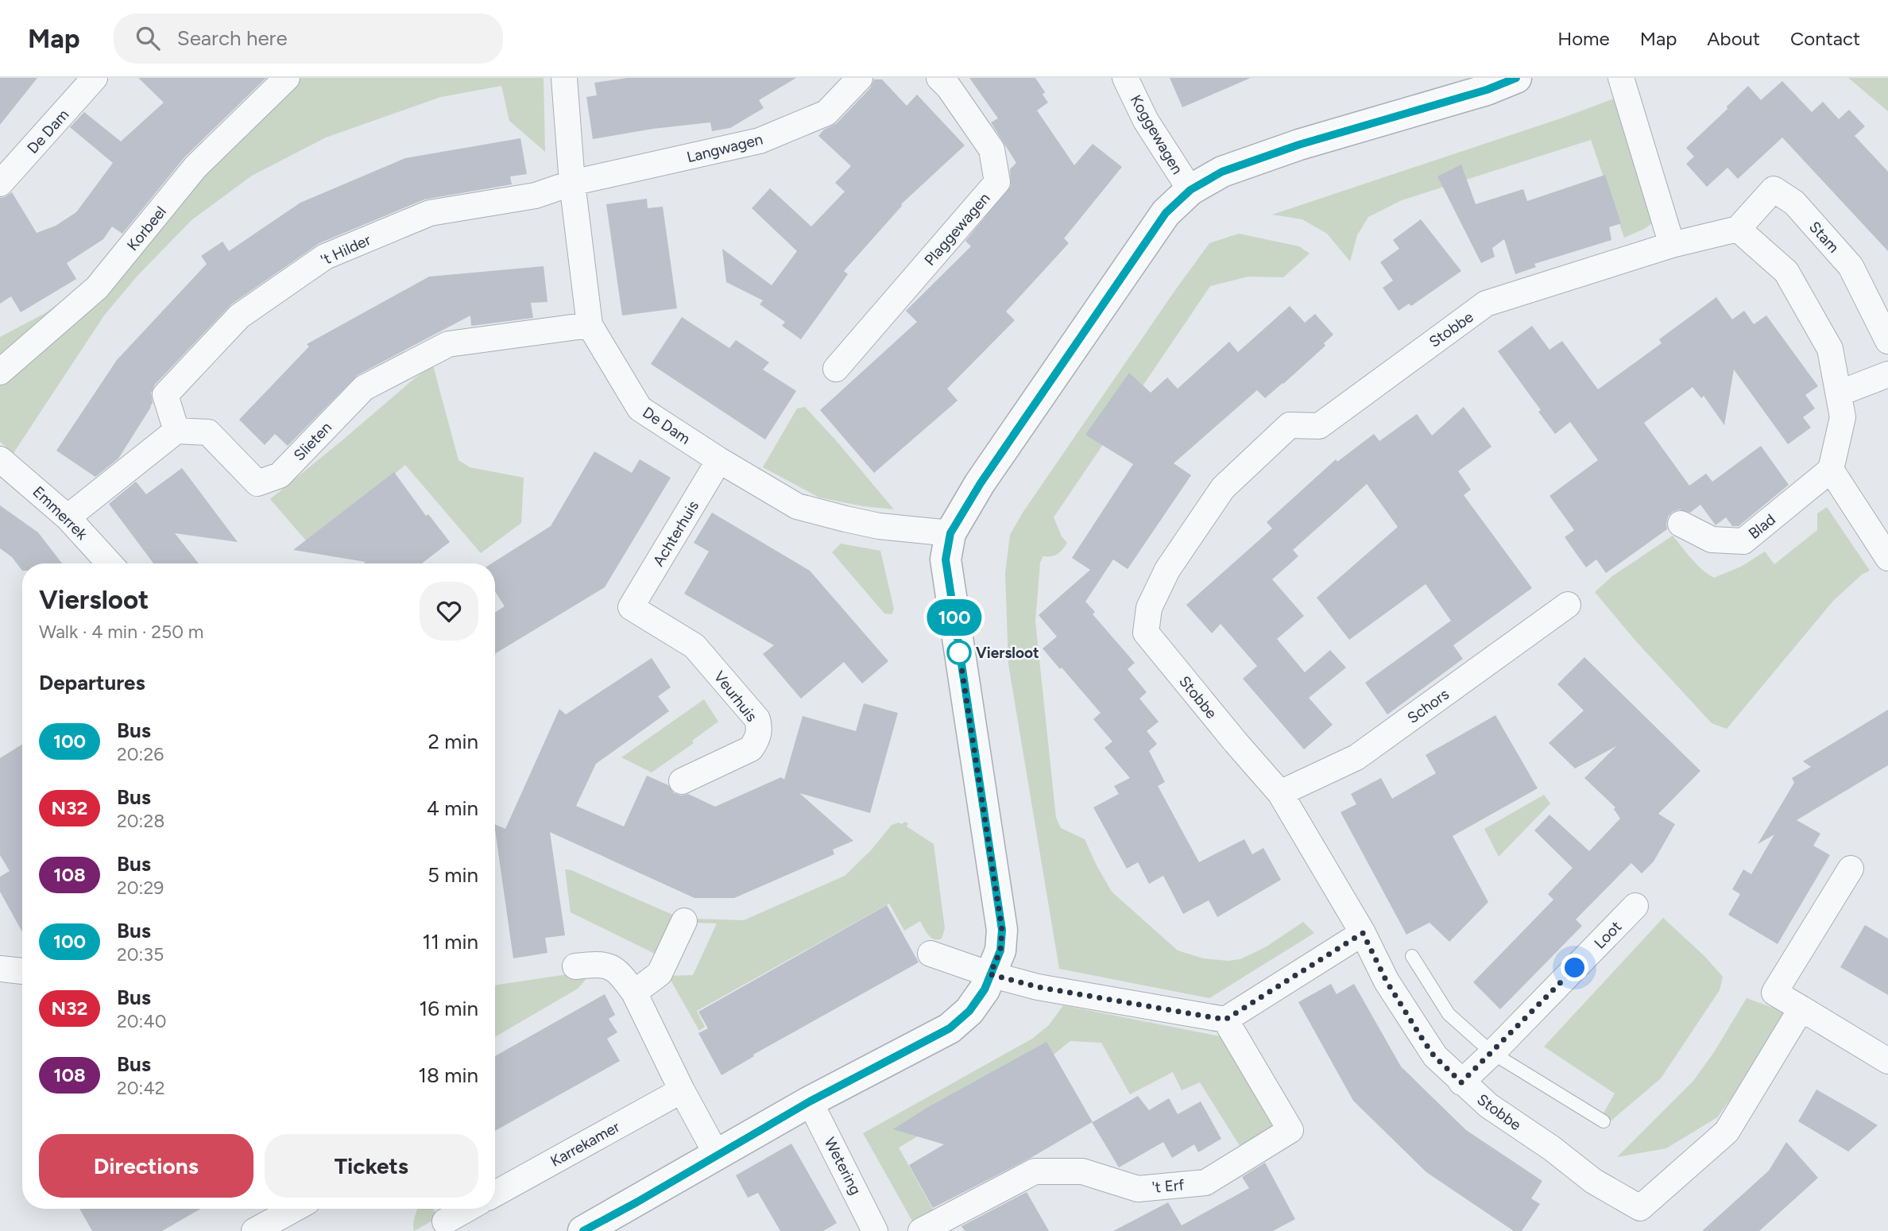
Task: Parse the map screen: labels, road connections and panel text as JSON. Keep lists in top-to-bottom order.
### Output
{
  "streets": {
    "street": [
      "De Dam",
      "Koggewagen",
      "Langwagen",
      "Korbeel",
      "Plaggewagen",
      "Stam",
      "'t Hilder",
      "Stobbe",
      "Slieten",
      "Emmerrek",
      "Blad",
      "Achterhuis",
      "Veurhuis",
      "Schors",
      "Loot",
      "Karrekamer",
      "Wetering",
      "'t Erf"
    ]
  },
  "crossings": [
    ["De Dam", "Langwagen"],
    ["De Dam", "'t Hilder"],
    ["De Dam", "Slieten"],
    ["De Dam", "Achterhuis"],
    ["Langwagen", "'t Hilder"],
    ["'t Hilder", "Slieten"],
    ["Stobbe", "Schors"],
    ["Stobbe", "Loot"],
    ["Achterhuis", "Veurhuis"]
  ],
  "places": ["Viersloot"],
  "lines": ["bus line 100"],
  "page": {
    "header": "Map",
    "search": "Search here",
    "nav": [
      "Home",
      "Map",
      "About",
      "Contact"
    ],
    "on_map": "100",
    "heading": [
      ["Viersloot", "Walk · 4 min · 250 m"],
      "Departures"
    ],
    "list": [
      {
        "mark": "100",
        "name": "Bus",
        "note": "20:26",
        "value": "2 min"
      },
      {
        "mark": "N32",
        "name": "Bus",
        "note": "20:28",
        "value": "4 min"
      },
      {
        "mark": "108",
        "name": "Bus",
        "note": "20:29",
        "value": "5 min"
      },
      {
        "mark": "100",
        "name": "Bus",
        "note": "20:35",
        "value": "11 min"
      },
      {
        "mark": "N32",
        "name": "Bus",
        "note": "20:40",
        "value": "16 min"
      },
      {
        "mark": "108",
        "name": "Bus",
        "note": "20:42",
        "value": "18 min"
      }
    ],
    "buttons": ["Directions", "Tickets"]
  }
}
